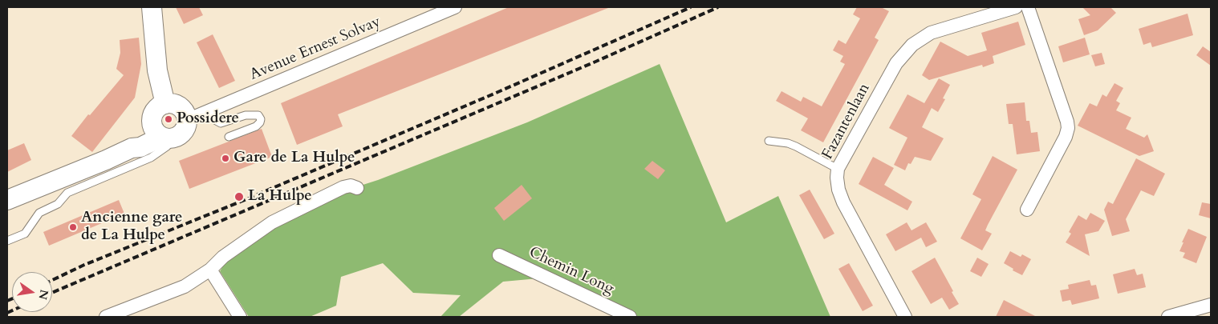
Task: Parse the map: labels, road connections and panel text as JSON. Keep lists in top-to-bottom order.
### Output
{
  "streets": {
    "street": ["Avenue Ernest Solvay", "Fazantenlaan", "Chemin Long"]
  },
  "places": [
    "Possidere",
    "Gare de La Hulpe",
    "La Hulpe",
    "Ancienne gare de La Hulpe"
  ],
  "north": "right"
}
